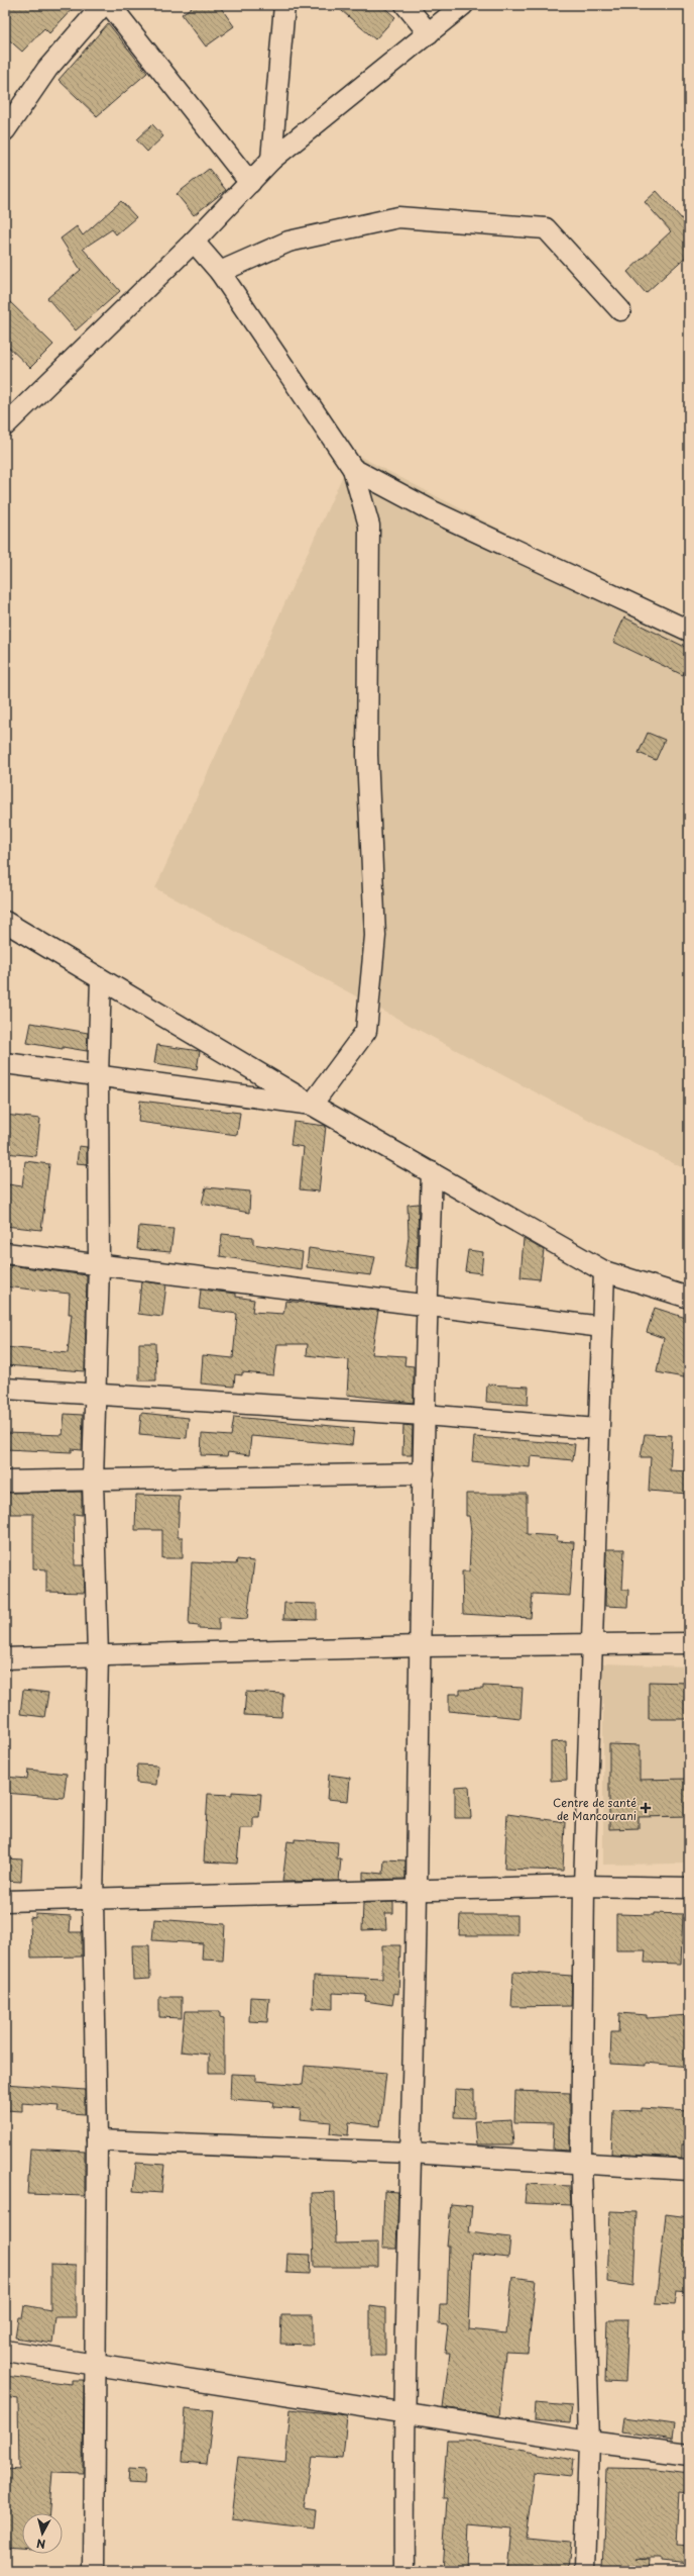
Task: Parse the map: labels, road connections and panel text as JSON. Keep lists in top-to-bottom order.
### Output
{
  "places": {
    "health": ["Centre de santé de Mancourani"]
  },
  "north": "bottom"
}
